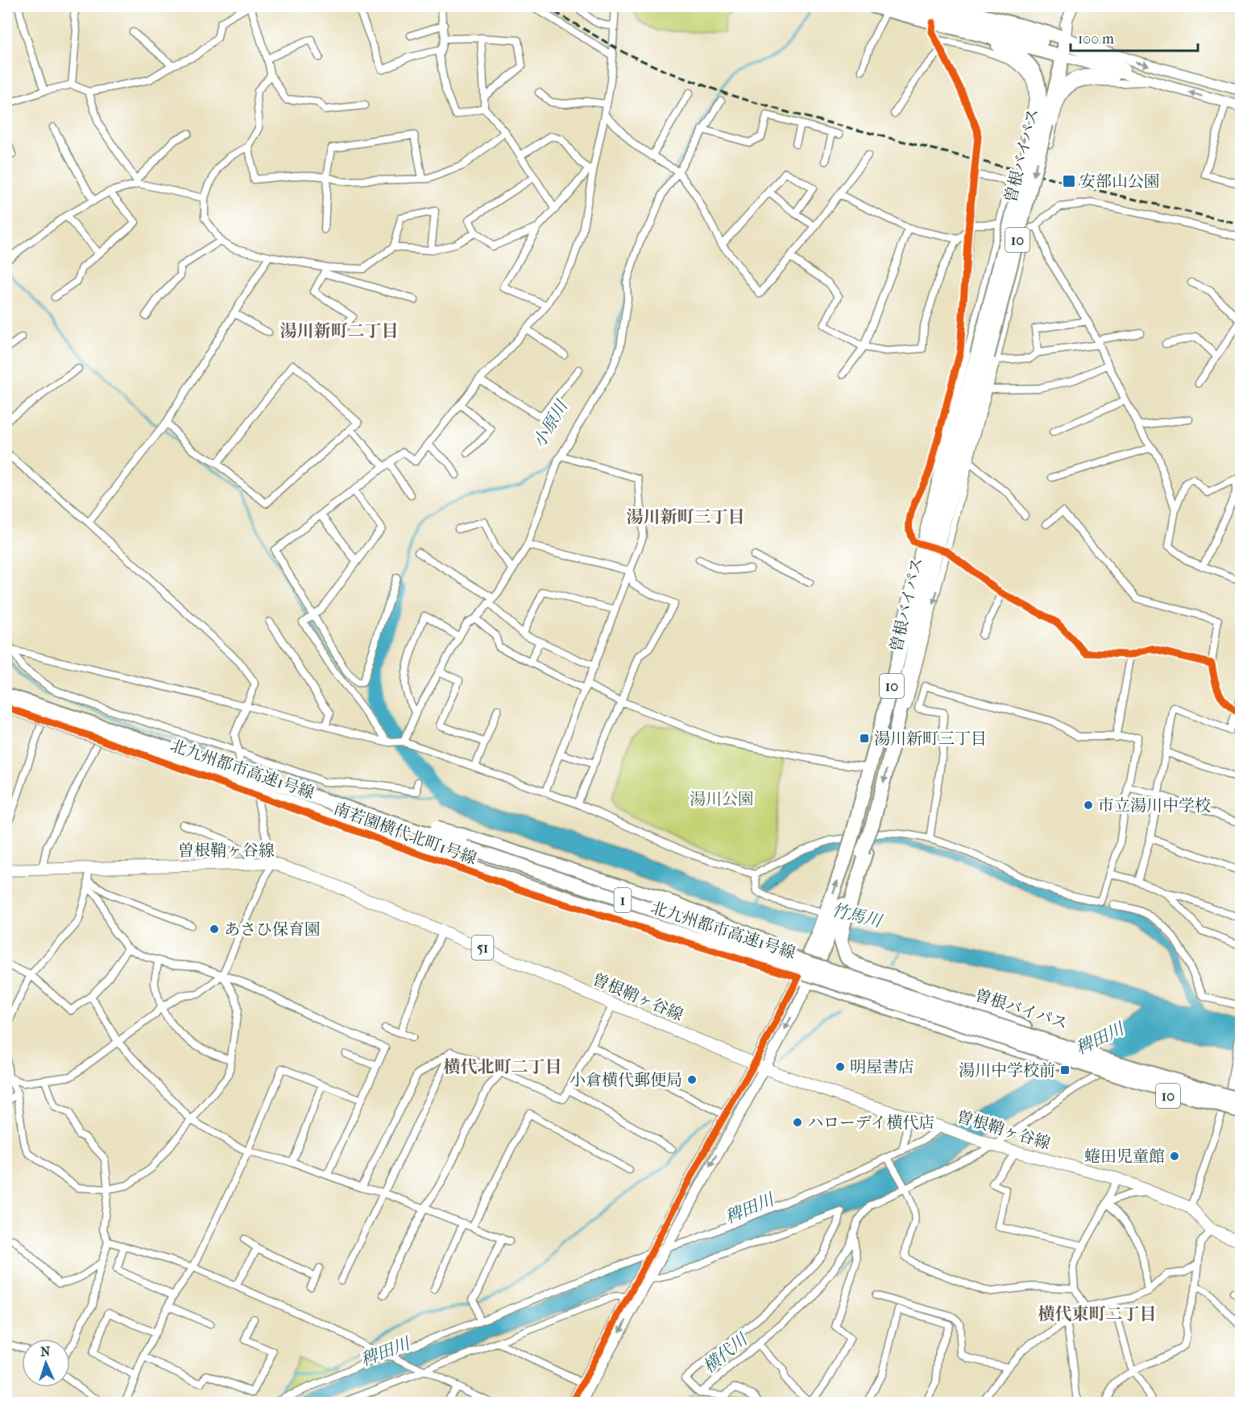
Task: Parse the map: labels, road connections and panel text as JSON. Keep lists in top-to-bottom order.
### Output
{
  "streets": {
    "highway": [
      "曽根バイパス",
      "10",
      "北九州都市高速1号線",
      "1"
    ],
    "main road": ["曽根鞘ヶ谷線", "51"],
    "street": ["南若園横代北町1号線"]
  },
  "crossings": [
    ["曽根バイパス", "北九州都市高速1号線"],
    ["曽根バイパス", "南若園横代北町1号線"],
    ["北九州都市高速1号線", "南若園横代北町1号線"]
  ],
  "districts": [
    "湯川新町二丁目",
    "湯川新町三丁目",
    "横代北町二丁目",
    "横代東町二丁目"
  ],
  "water": [
    "小原川",
    "竹馬川",
    "稗田川",
    "横代川"
  ],
  "parks": ["湯川公園"],
  "places": {
    "transit": ["安部山公園", "湯川新町三丁目", "湯川中学校前"],
    "other": [
      "市立湯川中学校",
      "あさひ保育園",
      "明屋書店",
      "小倉横代郵便局",
      "ハローデイ横代店",
      "蜷田児童館"
    ]
  },
  "scale_bar": "100 m",
  "north": "top"
}
